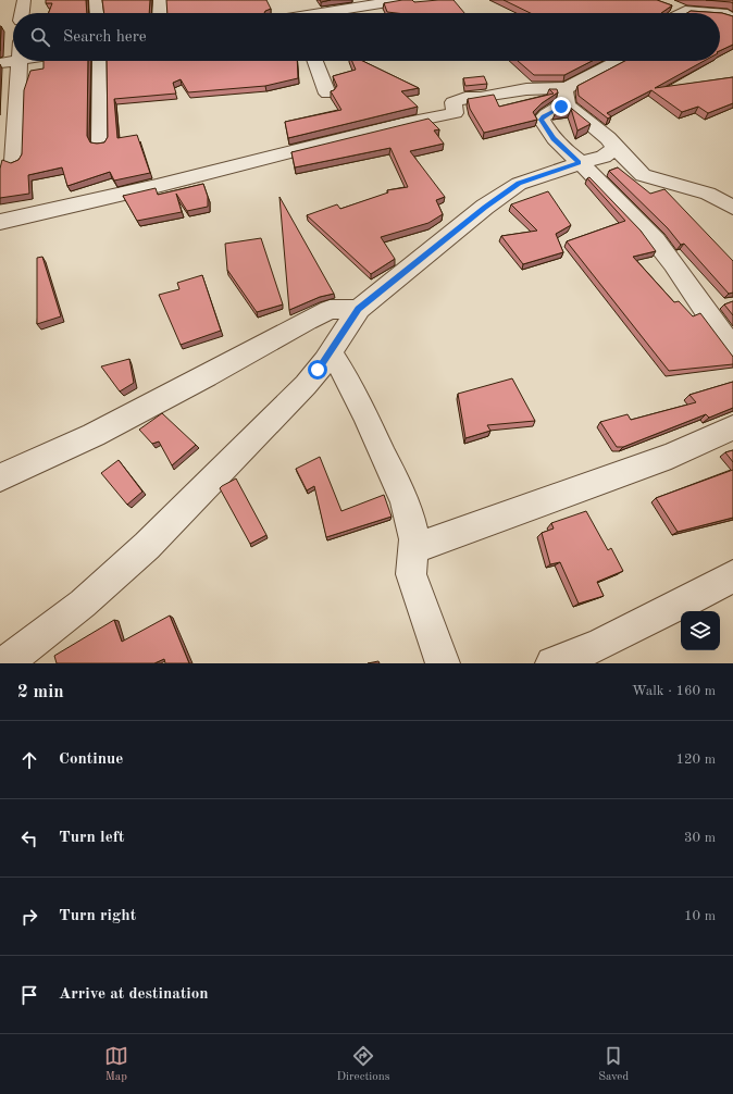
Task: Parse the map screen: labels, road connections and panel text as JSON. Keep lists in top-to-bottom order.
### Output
{
  "page": {
    "search": "Search here",
    "heading": ["2 min", "Walk · 160 m"],
    "list": [
      ["Continue", "120 m"],
      ["Turn left", "30 m"],
      ["Turn right", "10 m"],
      "Arrive at destination"
    ],
    "nav": ["Map", "Directions", "Saved"]
  }
}
